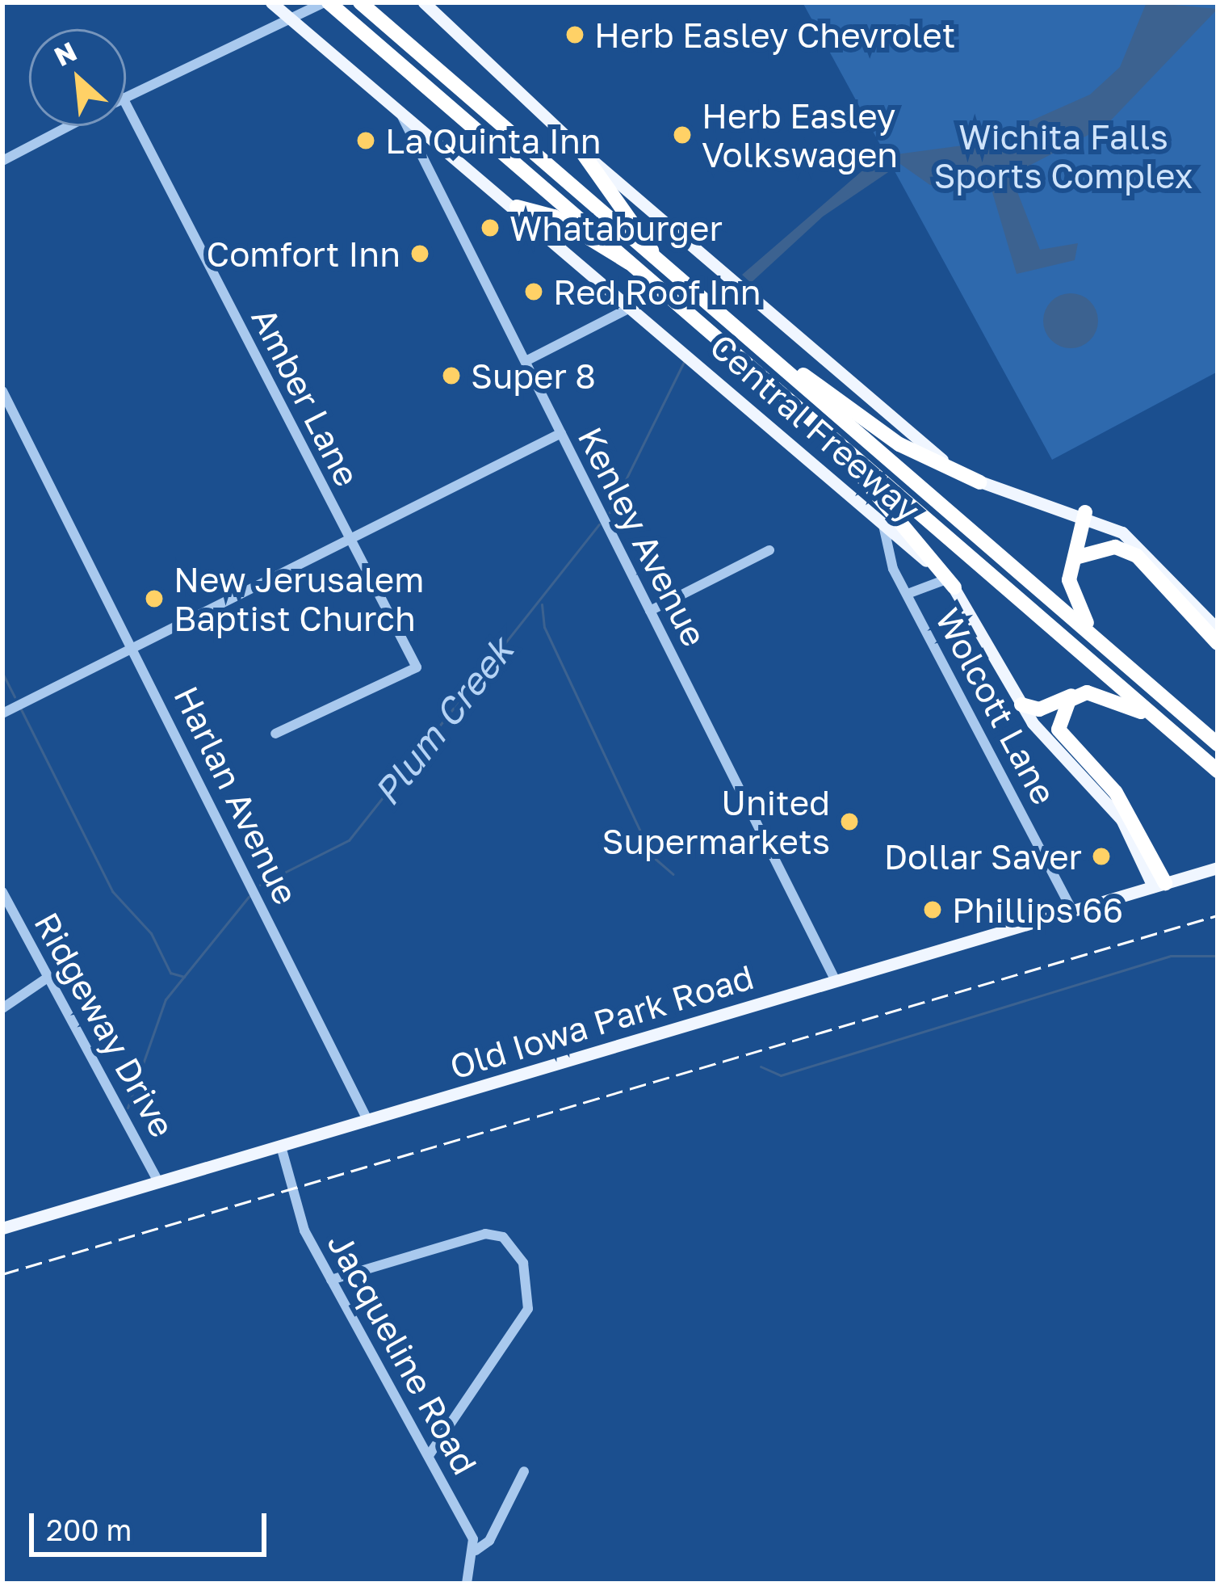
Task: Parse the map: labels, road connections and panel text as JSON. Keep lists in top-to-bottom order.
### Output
{
  "streets": {
    "highway": ["Central Freeway"],
    "main road": ["Old Iowa Park Road"],
    "street": [
      "Amber Lane",
      "Kenley Avenue",
      "Wolcott Lane",
      "Harlan Avenue",
      "Ridgeway Drive",
      "Jacqueline Road"
    ]
  },
  "crossings": [
    ["Central Freeway", "Kenley Avenue"],
    ["Central Freeway", "Wolcott Lane"],
    ["Central Freeway", "Old Iowa Park Road"],
    ["Kenley Avenue", "Old Iowa Park Road"],
    ["Wolcott Lane", "Old Iowa Park Road"],
    ["Harlan Avenue", "Old Iowa Park Road"],
    ["Old Iowa Park Road", "Ridgeway Drive"],
    ["Old Iowa Park Road", "Jacqueline Road"]
  ],
  "water": ["Plum Creek"],
  "parks": ["Wichita Falls Sports Complex"],
  "places": [
    "Herb Easley Chevrolet",
    "Herb Easley Volkswagen",
    "La Quinta Inn",
    "Whataburger",
    "Comfort Inn",
    "Red Roof Inn",
    "Super 8",
    "New Jerusalem Baptist Church",
    "United Supermarkets",
    "Dollar Saver",
    "Phillips 66"
  ],
  "scale_bar": "200 m",
  "north": "top left"
}
